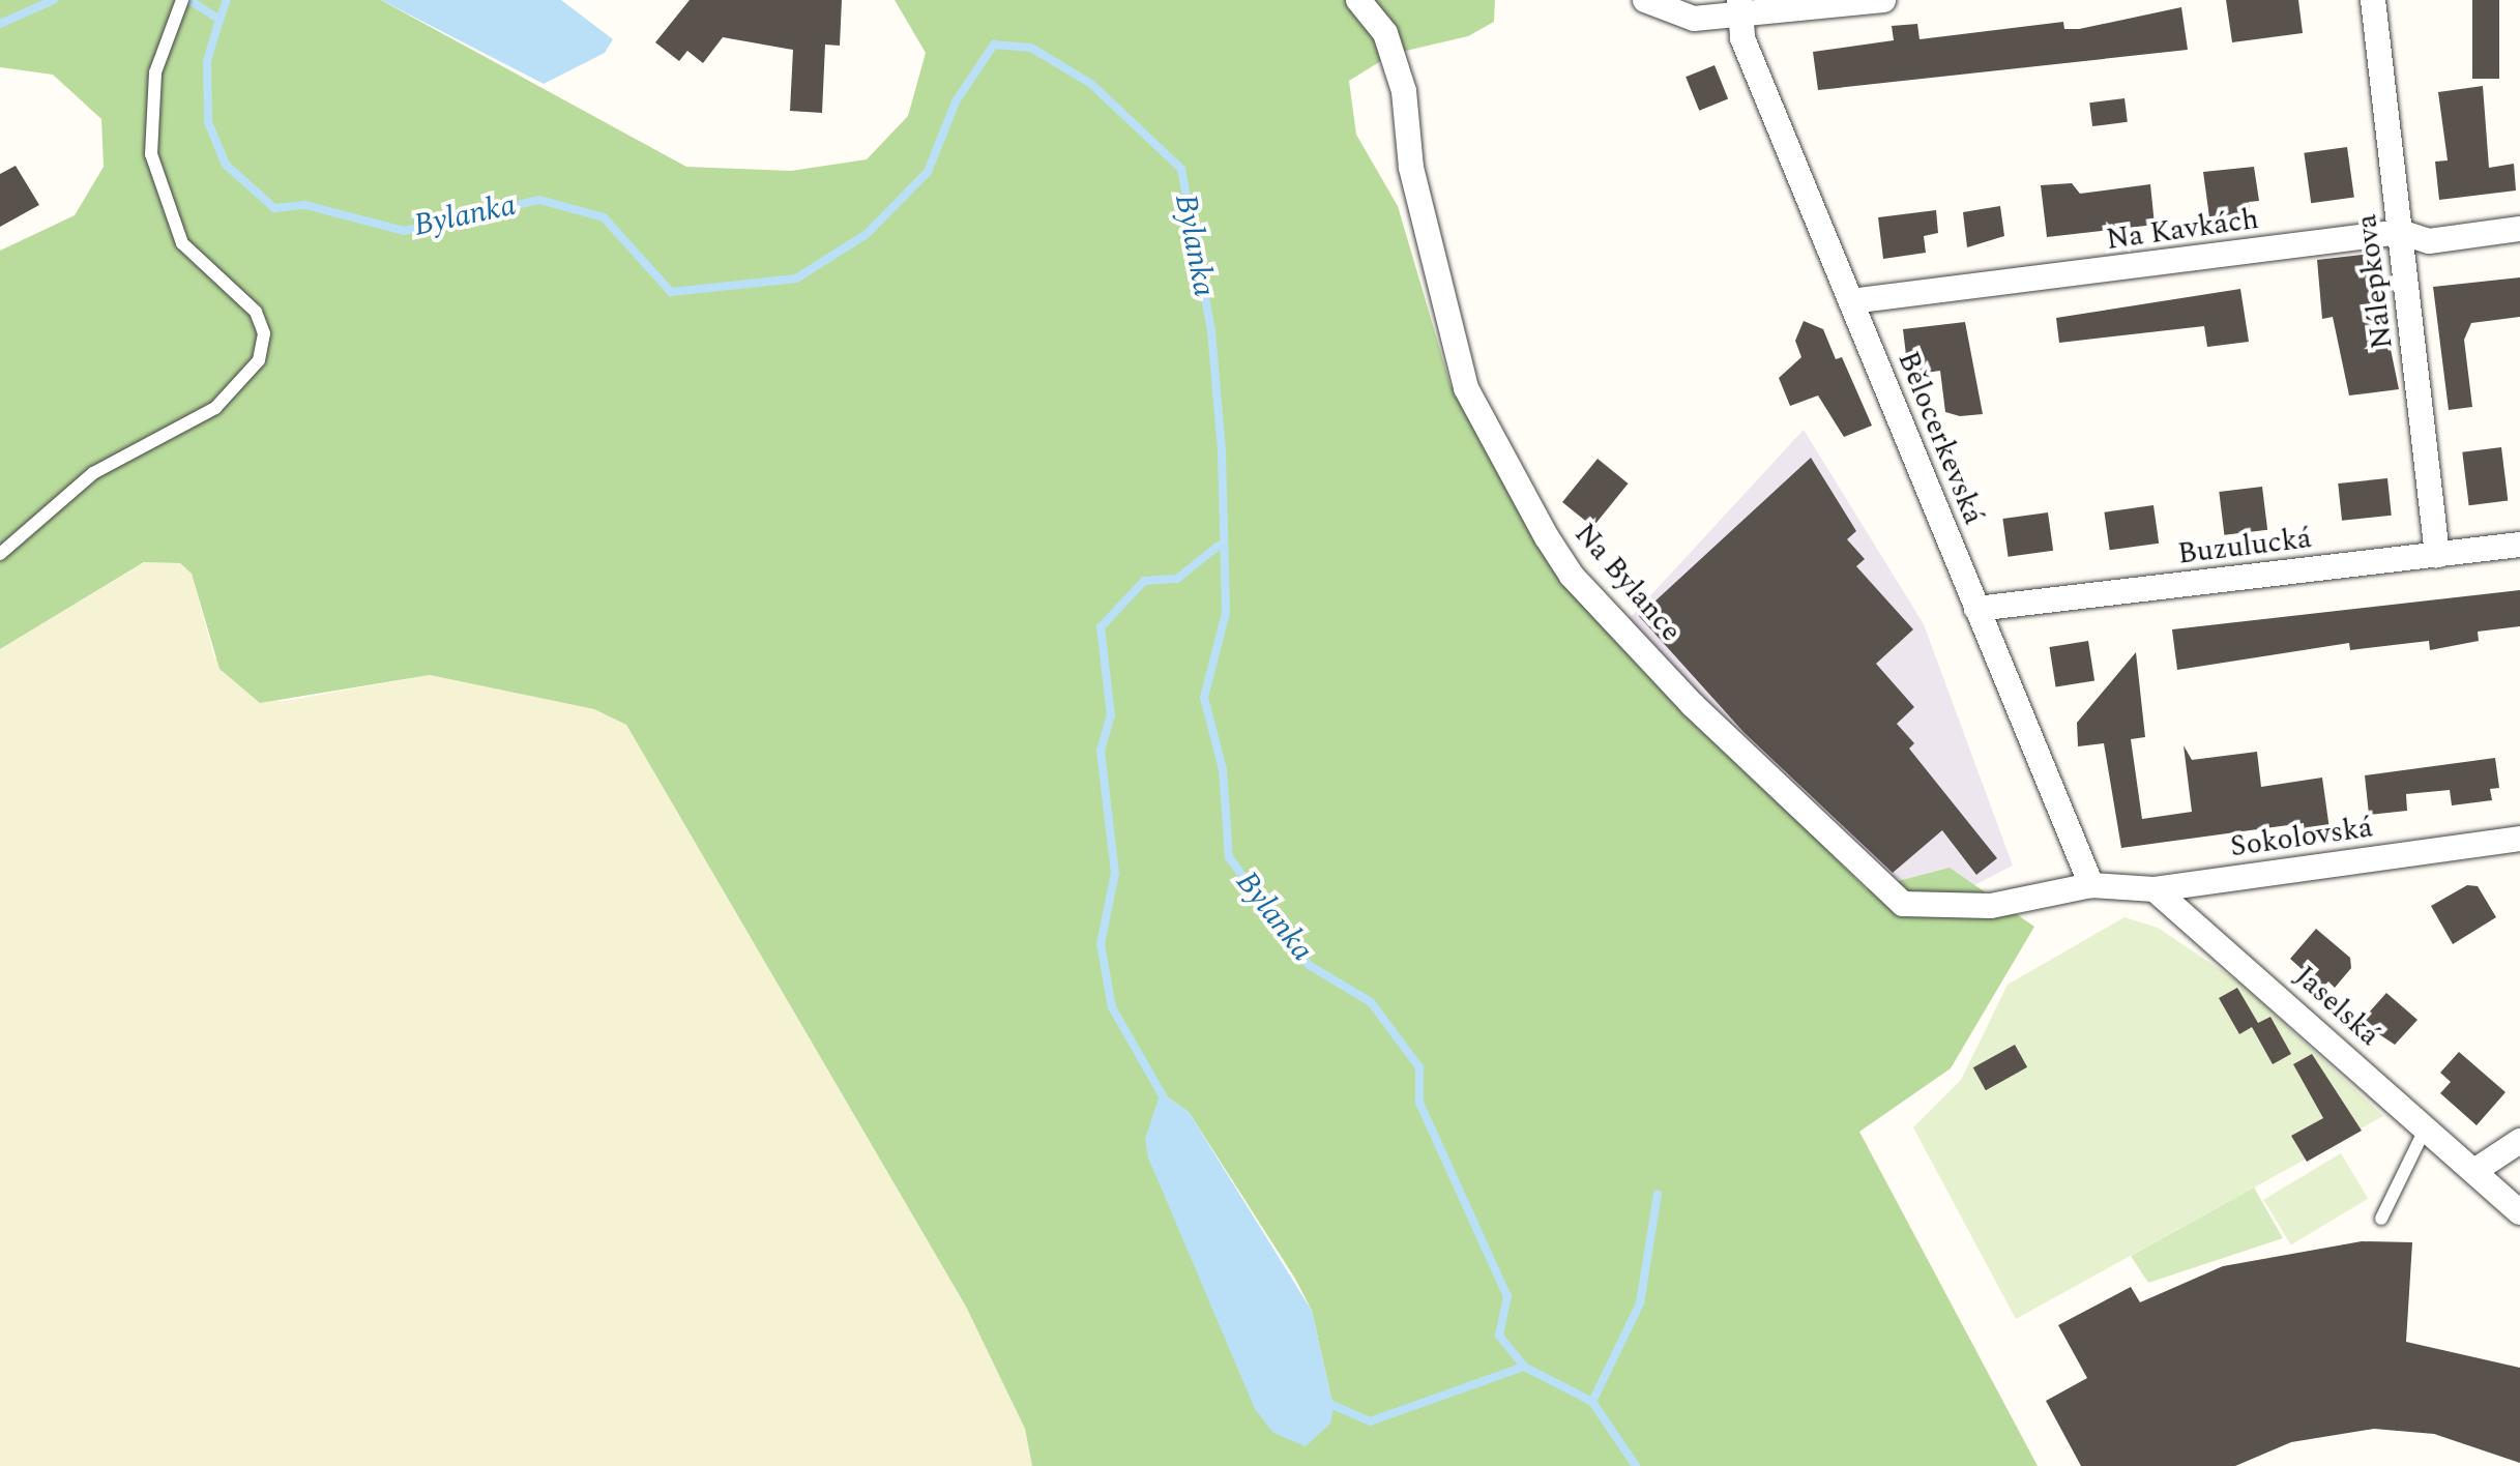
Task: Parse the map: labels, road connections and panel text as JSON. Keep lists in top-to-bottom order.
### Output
{
  "streets": {
    "street": [
      "Na Kavkách",
      "Nálepkova",
      "Bělocerkevská",
      "Buzulucká",
      "Na Bylance",
      "Sokolovská",
      "Jaselská"
    ]
  },
  "crossings": [
    ["Na Kavkách", "Nálepkova"],
    ["Na Kavkách", "Bělocerkevská"],
    ["Nálepkova", "Buzulucká"],
    ["Bělocerkevská", "Buzulucká"],
    ["Bělocerkevská", "Na Bylance"],
    ["Bělocerkevská", "Sokolovská"],
    ["Na Bylance", "Sokolovská"],
    ["Sokolovská", "Jaselská"]
  ],
  "water": ["Bylanka"]
}
